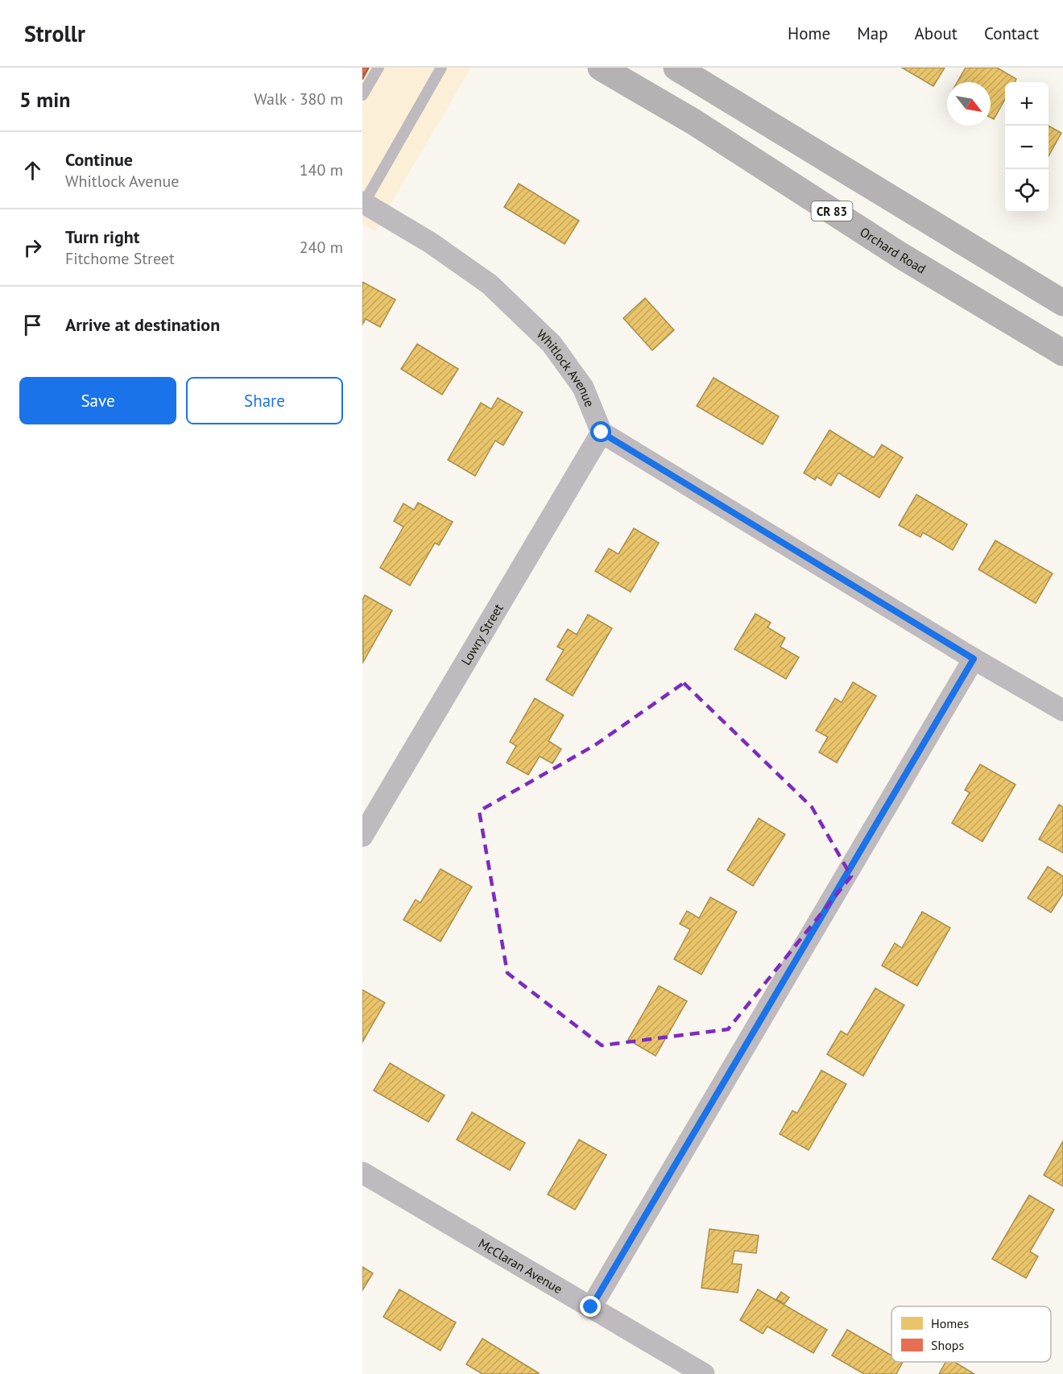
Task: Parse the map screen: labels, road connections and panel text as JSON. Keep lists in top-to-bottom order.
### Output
{
  "streets": {
    "main road": ["CR 83", "Orchard Road"],
    "street": ["Whitlock Avenue", "Lowry Street", "McClaran Avenue"]
  },
  "crossings": [
    ["Whitlock Avenue", "Lowry Street"]
  ],
  "legend": ["Homes", "Shops"],
  "north": "bottom right",
  "page": {
    "header": "Strollr",
    "nav": [
      "Home",
      "Map",
      "About",
      "Contact"
    ],
    "heading": ["5 min", "Walk · 380 m"],
    "map_buttons": ["+", "−"],
    "list": [
      ["Continue", "Whitlock Avenue", "140 m"],
      ["Turn right", "Fitchome Street", "240 m"],
      "Arrive at destination"
    ],
    "buttons": ["Save", "Share"]
  }
}
